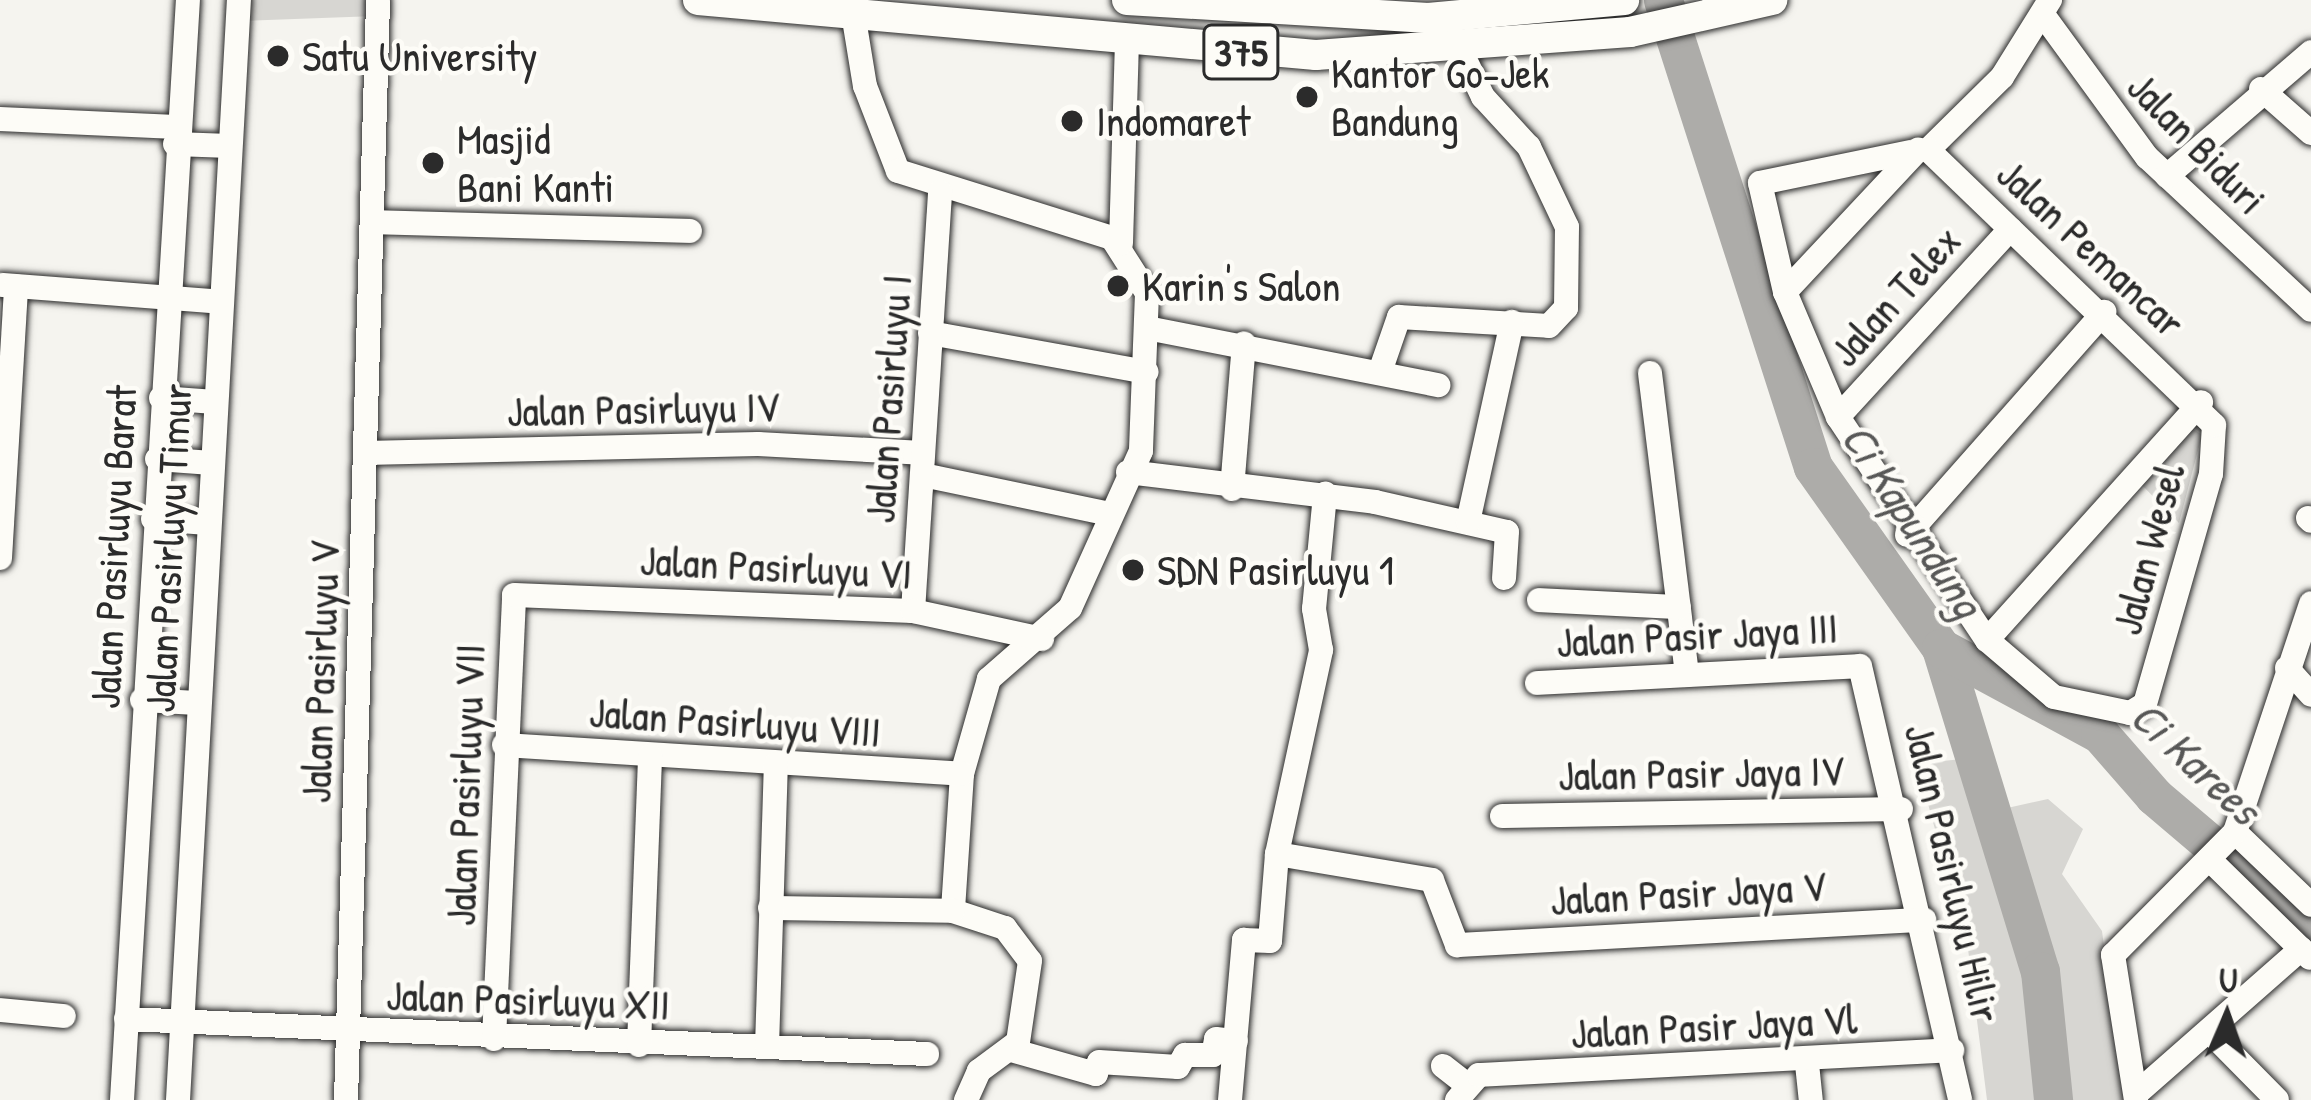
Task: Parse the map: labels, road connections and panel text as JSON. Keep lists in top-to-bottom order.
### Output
{
  "streets": {
    "main road": ["375"],
    "street": [
      "Jalan Biduri",
      "Jalan Pemancar",
      "Jalan Telex",
      "Jalan Pasirluyu I",
      "Jalan Pasirluyu IV",
      "Jalan Pasirluyu Barat",
      "Jalan Pasirluyu Timur",
      "Jalan Wesel",
      "Jalan Pasirluyu VI",
      "Jalan Pasir Jaya III",
      "Jalan Pasirluyu V",
      "Jalan Pasirluyu VIII",
      "Jalan Pasir Jaya IV",
      "Jalan Pasirluyu VII",
      "Jalan Pasirluyu Hilir",
      "Jalan Pasir Jaya V",
      "Jalan Pasirluyu XII",
      "Jalan Pasir Jaya Vl"
    ]
  },
  "crossings": [
    ["Jalan Pemancar", "Jalan Telex"],
    ["Jalan Pemancar", "Jalan Wesel"],
    ["Jalan Telex", "Jalan Wesel"],
    ["Jalan Pasirluyu I", "Jalan Pasirluyu IV"],
    ["Jalan Pasirluyu I", "Jalan Pasirluyu VI"],
    ["Jalan Pasirluyu IV", "Jalan Pasirluyu V"],
    ["Jalan Pasirluyu Barat", "Jalan Pasirluyu XII"],
    ["Jalan Pasirluyu Timur", "Jalan Pasirluyu XII"],
    ["Jalan Pasirluyu VI", "Jalan Pasirluyu VII"],
    ["Jalan Pasir Jaya III", "Jalan Pasirluyu Hilir"],
    ["Jalan Pasirluyu V", "Jalan Pasirluyu XII"],
    ["Jalan Pasirluyu VIII", "Jalan Pasirluyu VII"],
    ["Jalan Pasir Jaya IV", "Jalan Pasirluyu Hilir"],
    ["Jalan Pasirluyu VII", "Jalan Pasirluyu XII"],
    ["Jalan Pasirluyu Hilir", "Jalan Pasir Jaya V"],
    ["Jalan Pasirluyu Hilir", "Jalan Pasir Jaya Vl"]
  ],
  "water": ["Ci Kapundung", "Ci Karees"],
  "places": [
    "Satu University",
    "Kantor Go-Jek Bandung",
    "Indomaret",
    "Masjid Bani Kanti",
    "Karin's Salon",
    "SDN Pasirluyu 1"
  ],
  "north": "top"
}
